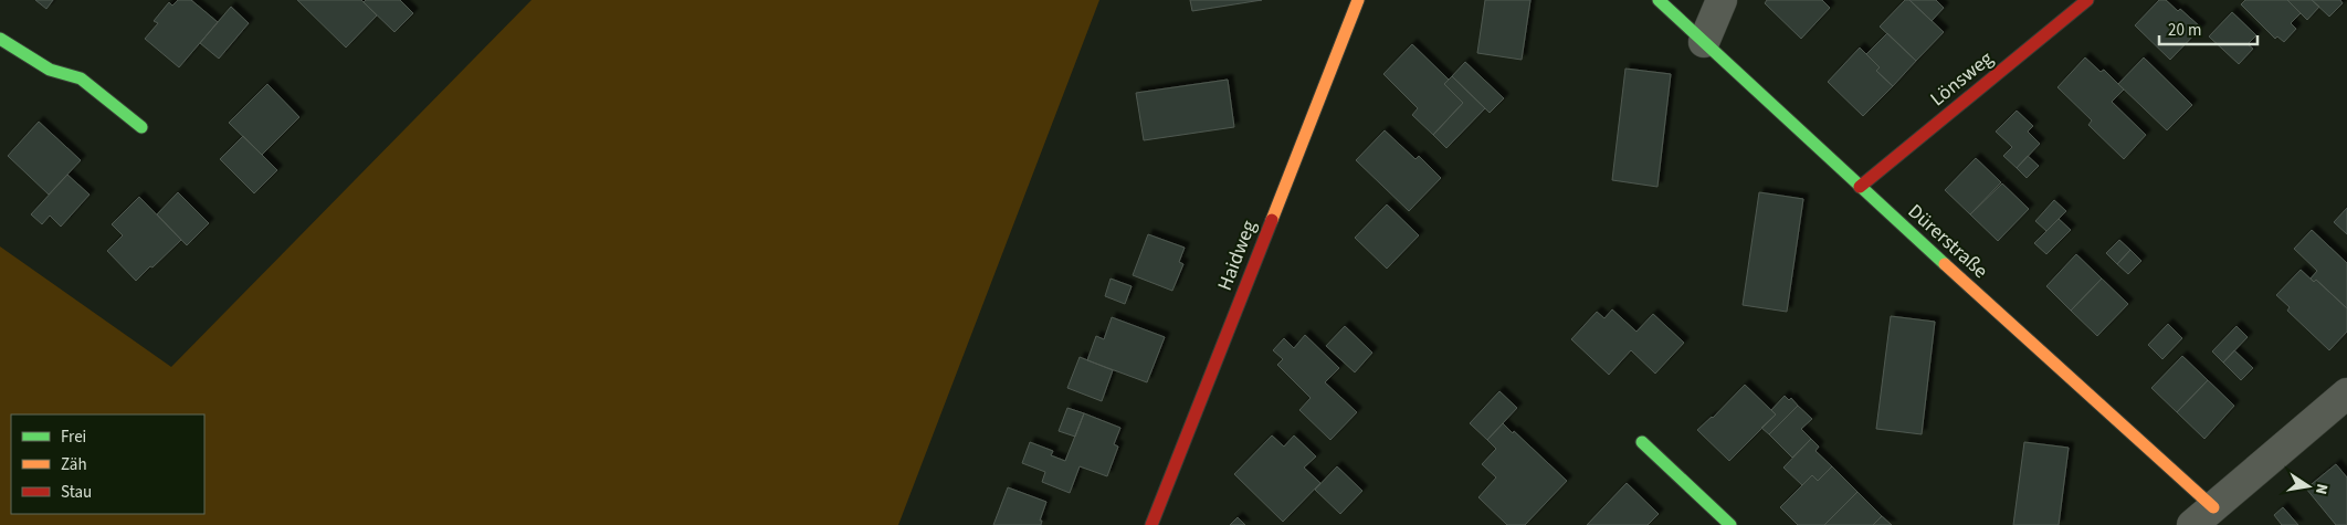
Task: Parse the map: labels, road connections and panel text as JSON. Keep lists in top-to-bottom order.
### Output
{
  "streets": {
    "street": ["Lönsweg", "Dürerstraße", "Haidweg"]
  },
  "crossings": [
    ["Lönsweg", "Dürerstraße"]
  ],
  "legend": ["Frei", "Zäh", "Stau"],
  "scale_bar": "20 m",
  "north": "right"
}
